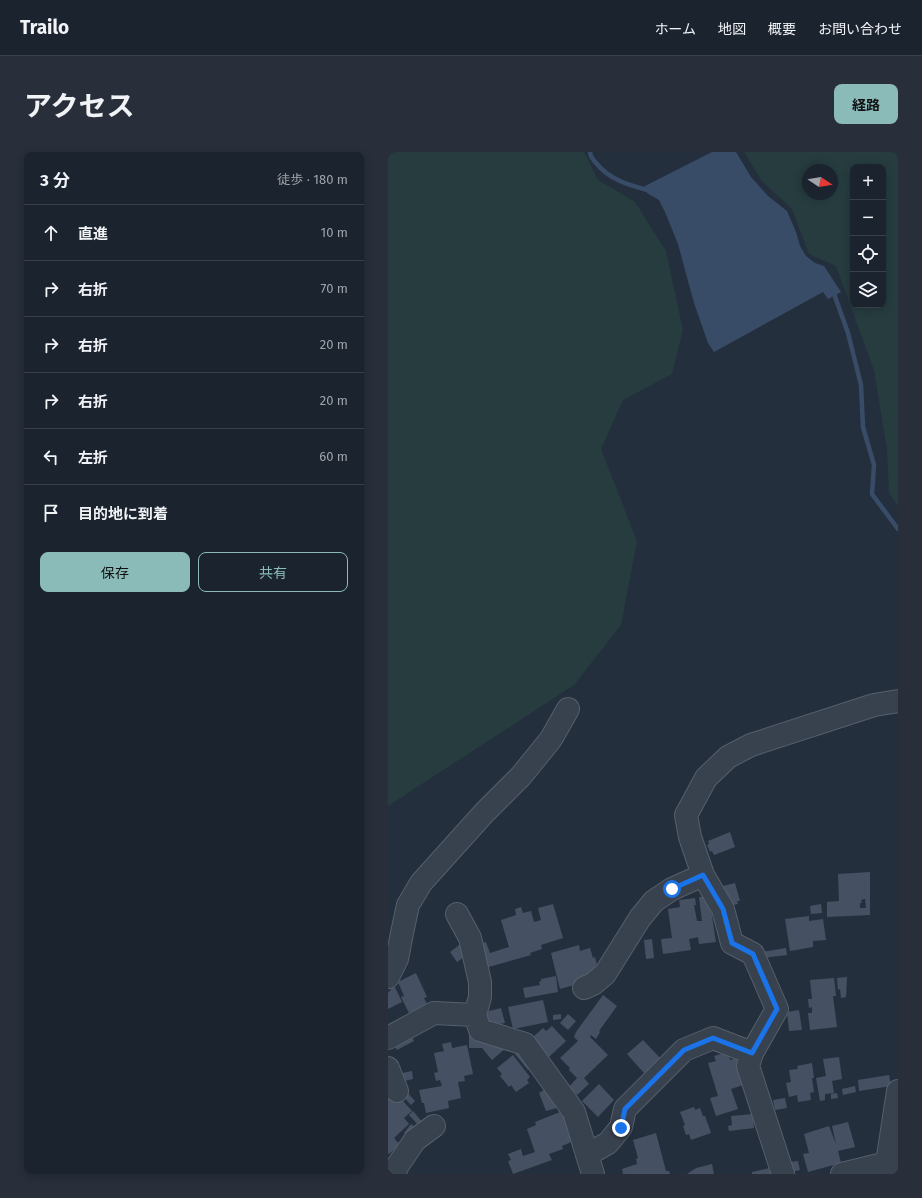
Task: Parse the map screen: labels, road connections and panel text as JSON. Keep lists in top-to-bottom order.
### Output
{
  "north": "right",
  "page": {
    "header": "Trailo",
    "nav": [
      "ホーム",
      "地図",
      "概要",
      "お問い合わせ"
    ],
    "title": "アクセス",
    "buttons": [
      "経路",
      ["保存", "共有"]
    ],
    "heading": ["3 分", "徒歩 · 180 m"],
    "map_buttons": ["+", "−"],
    "list": [
      ["直進", "10 m"],
      ["右折", "70 m"],
      ["右折", "20 m"],
      ["右折", "20 m"],
      ["左折", "60 m"],
      "目的地に到着"
    ]
  }
}
